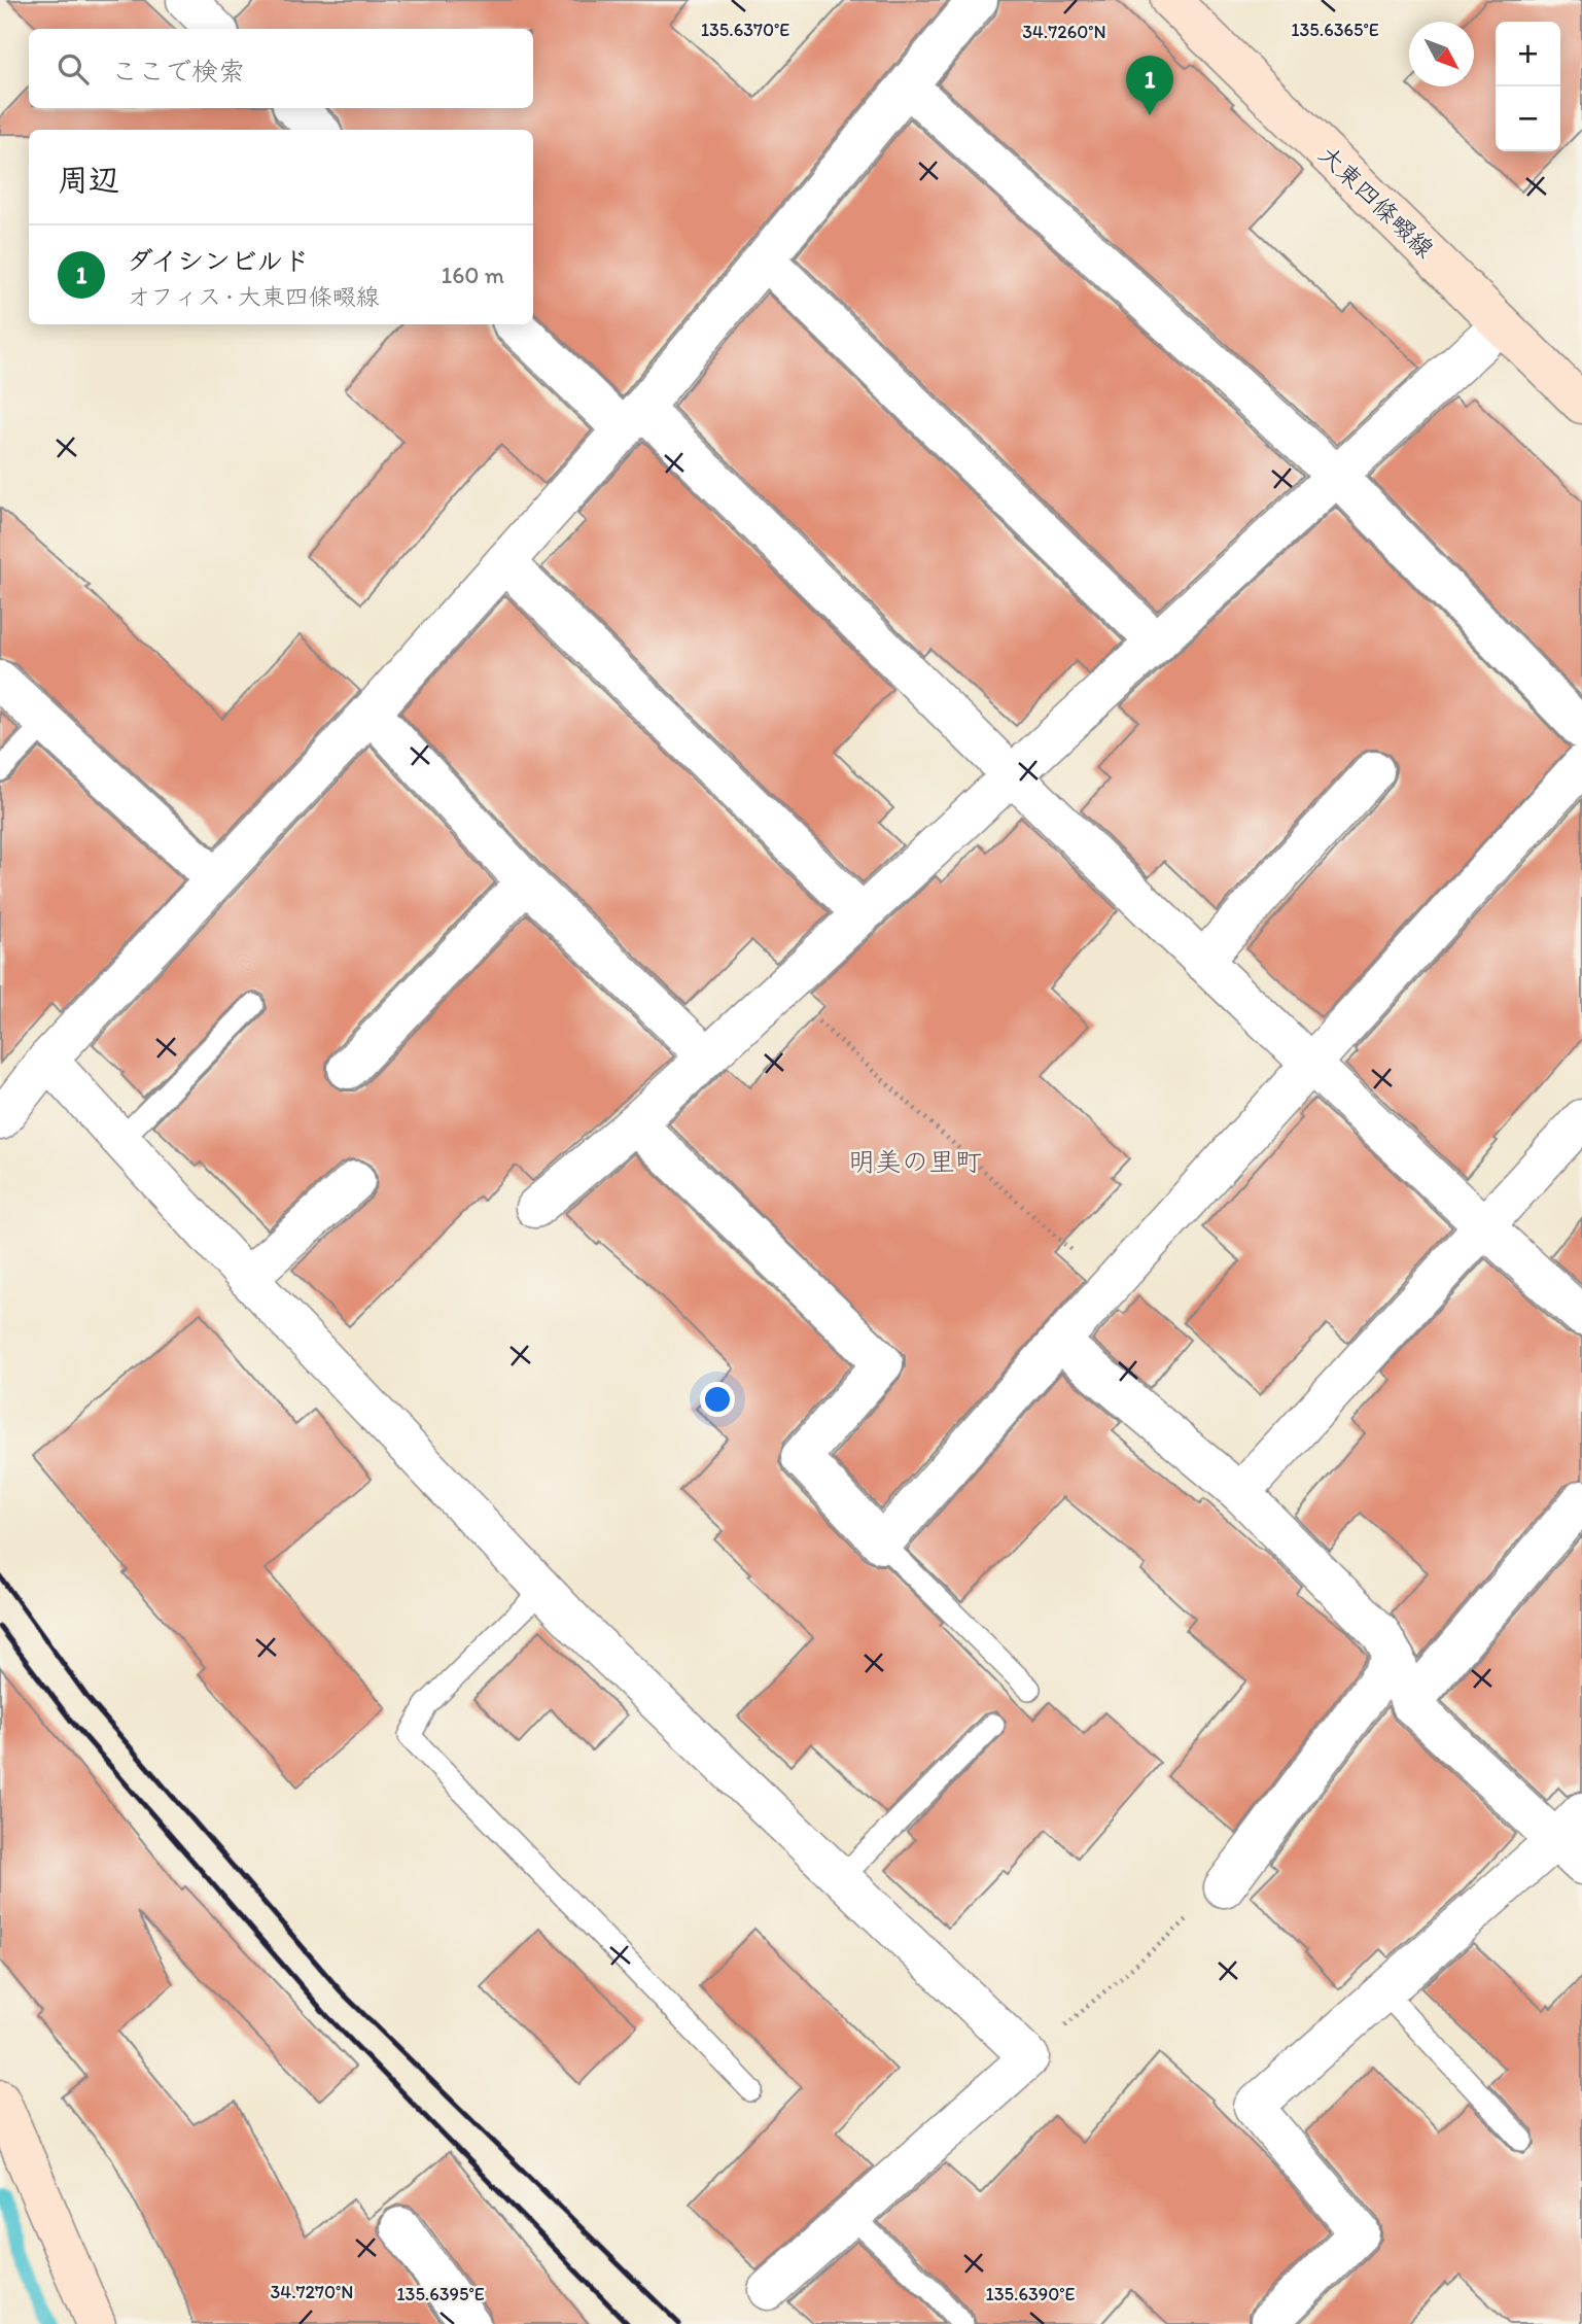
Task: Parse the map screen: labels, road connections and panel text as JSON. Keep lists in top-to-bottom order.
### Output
{
  "streets": {
    "main road": ["大東四條畷線"]
  },
  "districts": ["明美の里町"],
  "north": "bottom right",
  "page": {
    "map_buttons": ["+", "−"],
    "search": "ここで検索",
    "pins": "1",
    "heading": "周辺",
    "list": [
      {
        "mark": "1",
        "name": "ダイシンビルド",
        "note": "オフィス · 大東四條畷線",
        "value": "160 m"
      }
    ]
  },
  "coordinates": [
    "135.6370°E",
    "135.6365°E",
    "34.7260°N",
    "34.7270°N",
    "135.6395°E",
    "135.6390°E"
  ]
}
